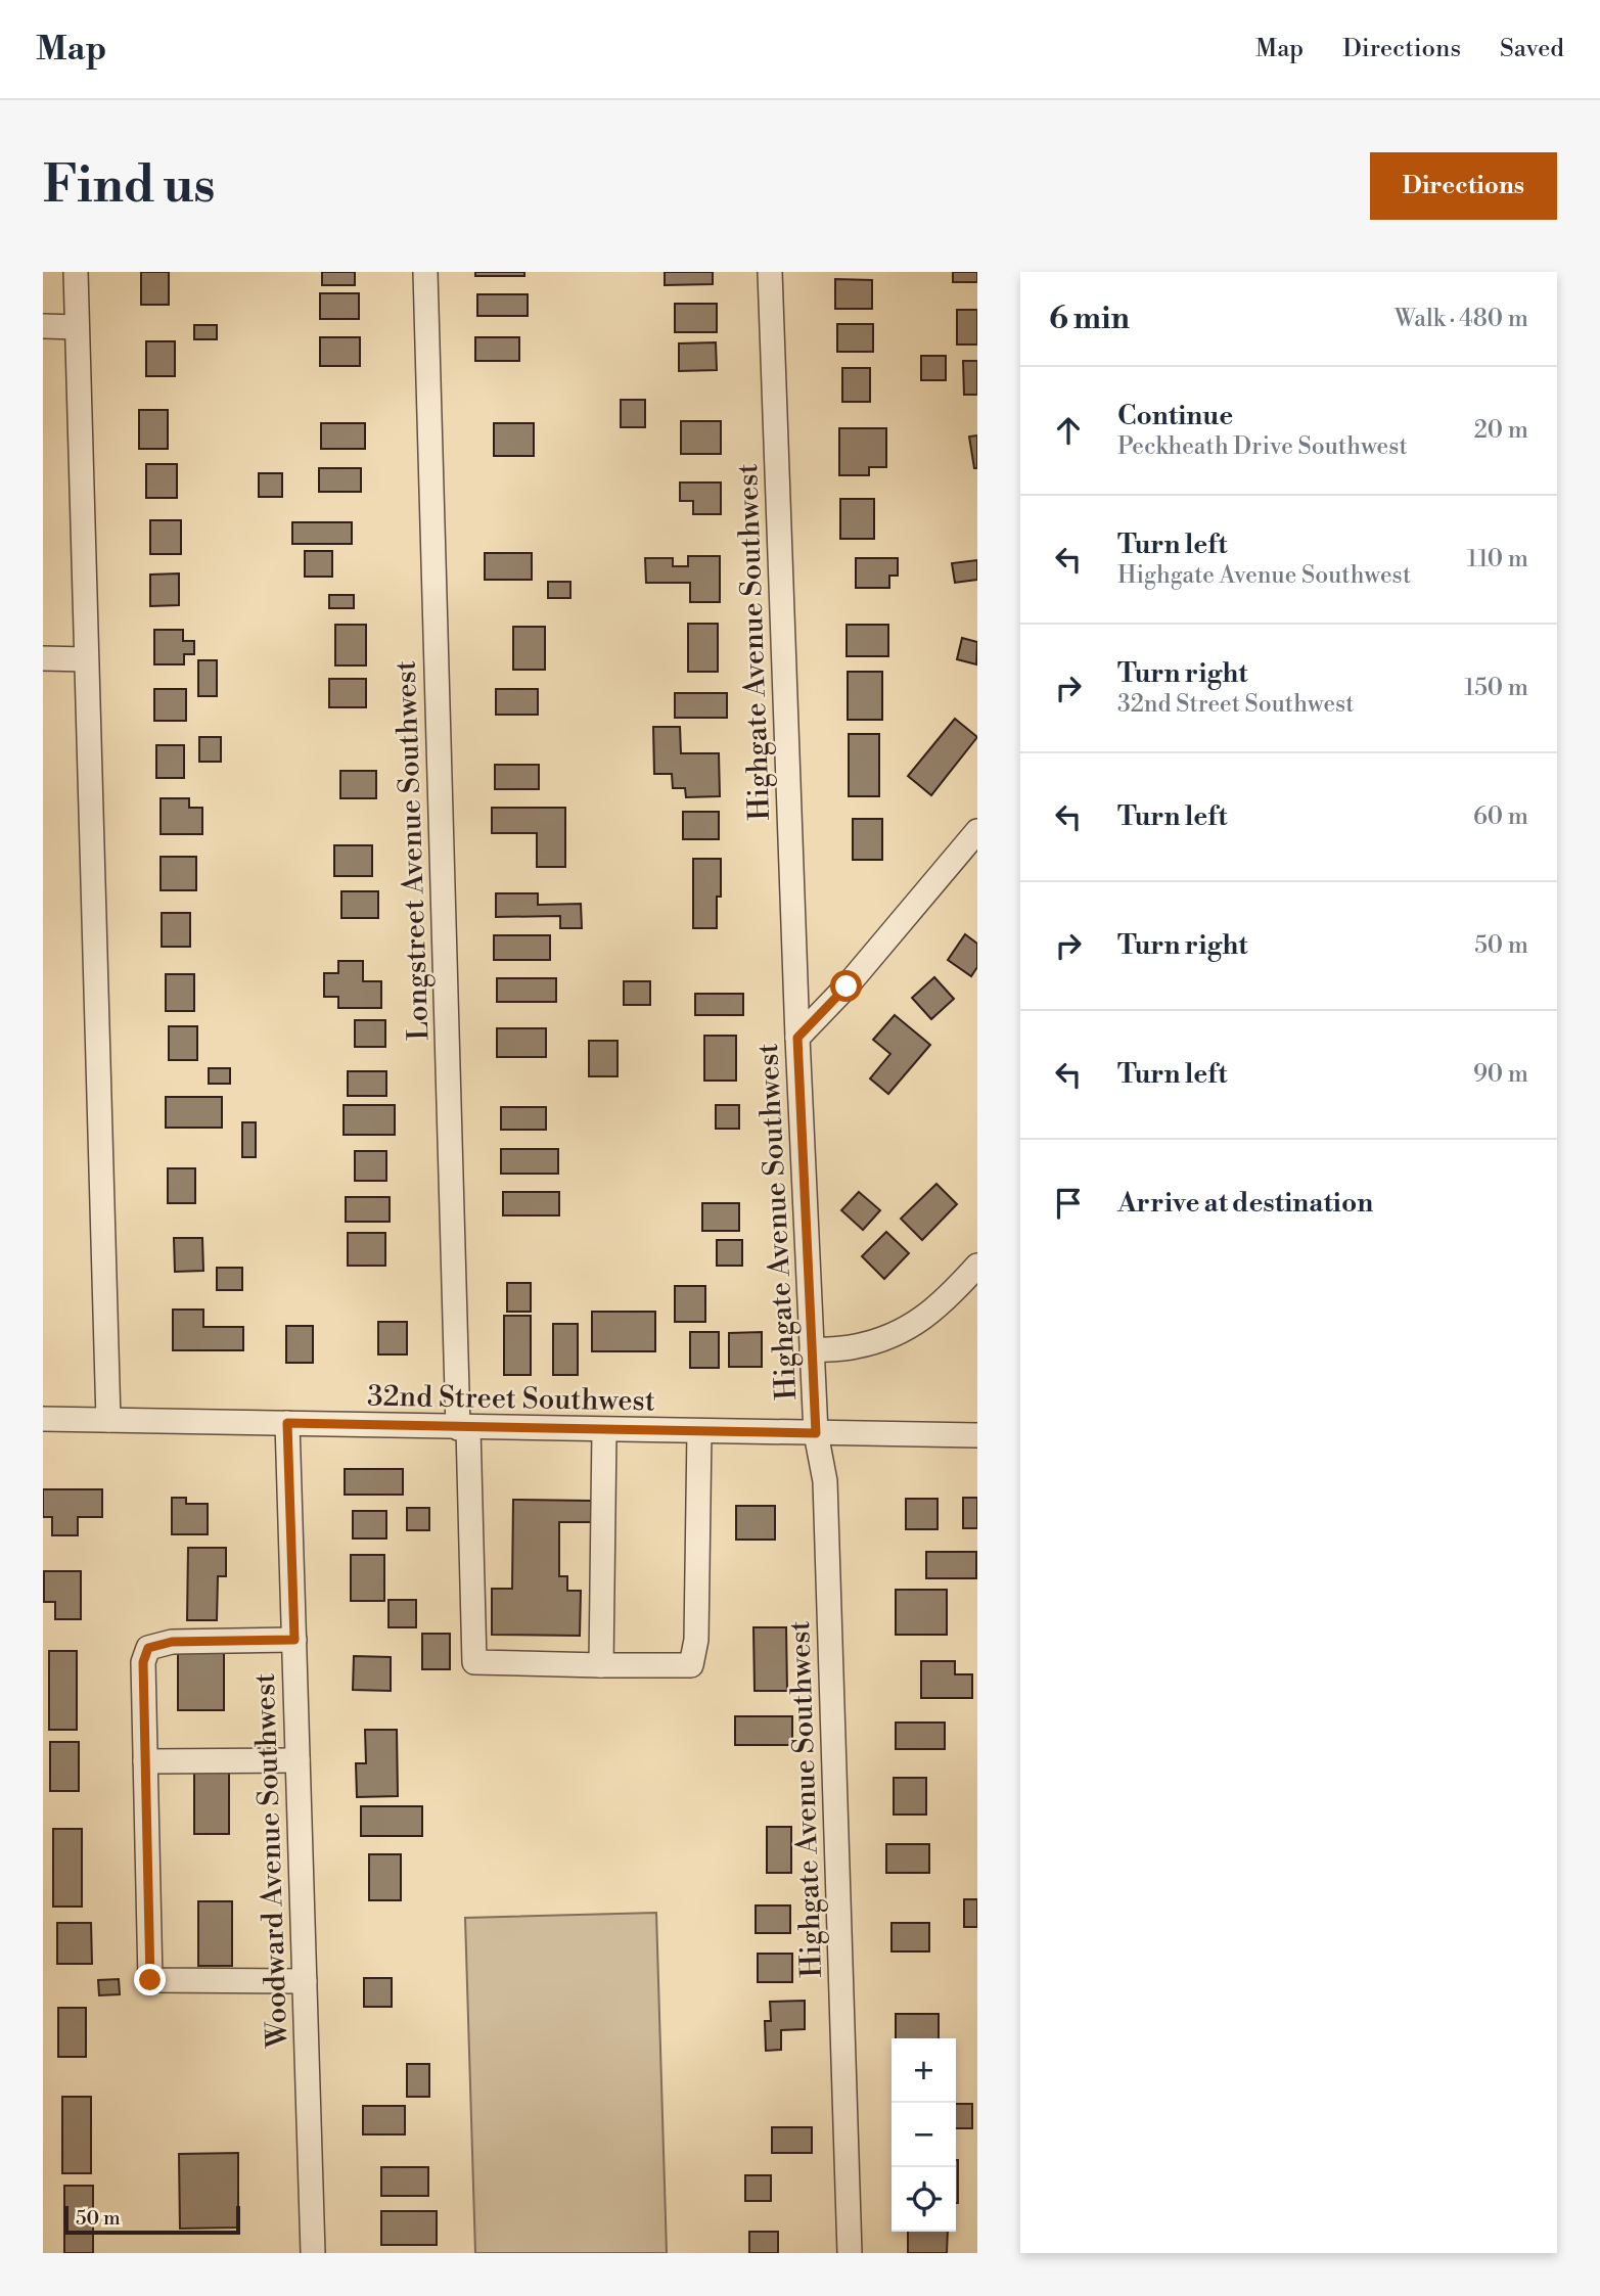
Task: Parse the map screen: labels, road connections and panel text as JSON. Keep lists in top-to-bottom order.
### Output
{
  "streets": {
    "street": [
      "Highgate Avenue Southwest",
      "Longstreet Avenue Southwest",
      "32nd Street Southwest",
      "Woodward Avenue Southwest"
    ]
  },
  "crossings": [
    ["Highgate Avenue Southwest", "32nd Street Southwest"],
    ["Longstreet Avenue Southwest", "32nd Street Southwest"],
    ["32nd Street Southwest", "Woodward Avenue Southwest"]
  ],
  "scale_bar": "50 m",
  "page": {
    "header": "Map",
    "nav": ["Map", "Directions", "Saved"],
    "buttons": "Directions",
    "title": "Find us",
    "heading": ["6 min", "Walk · 480 m"],
    "list": [
      ["Continue", "Peckheath Drive Southwest", "20 m"],
      ["Turn left", "Highgate Avenue Southwest", "110 m"],
      ["Turn right", "32nd Street Southwest", "150 m"],
      ["Turn left", "60 m"],
      ["Turn right", "50 m"],
      ["Turn left", "90 m"],
      "Arrive at destination"
    ],
    "map_buttons": ["+", "−"],
    "scale": "50 m"
  }
}
